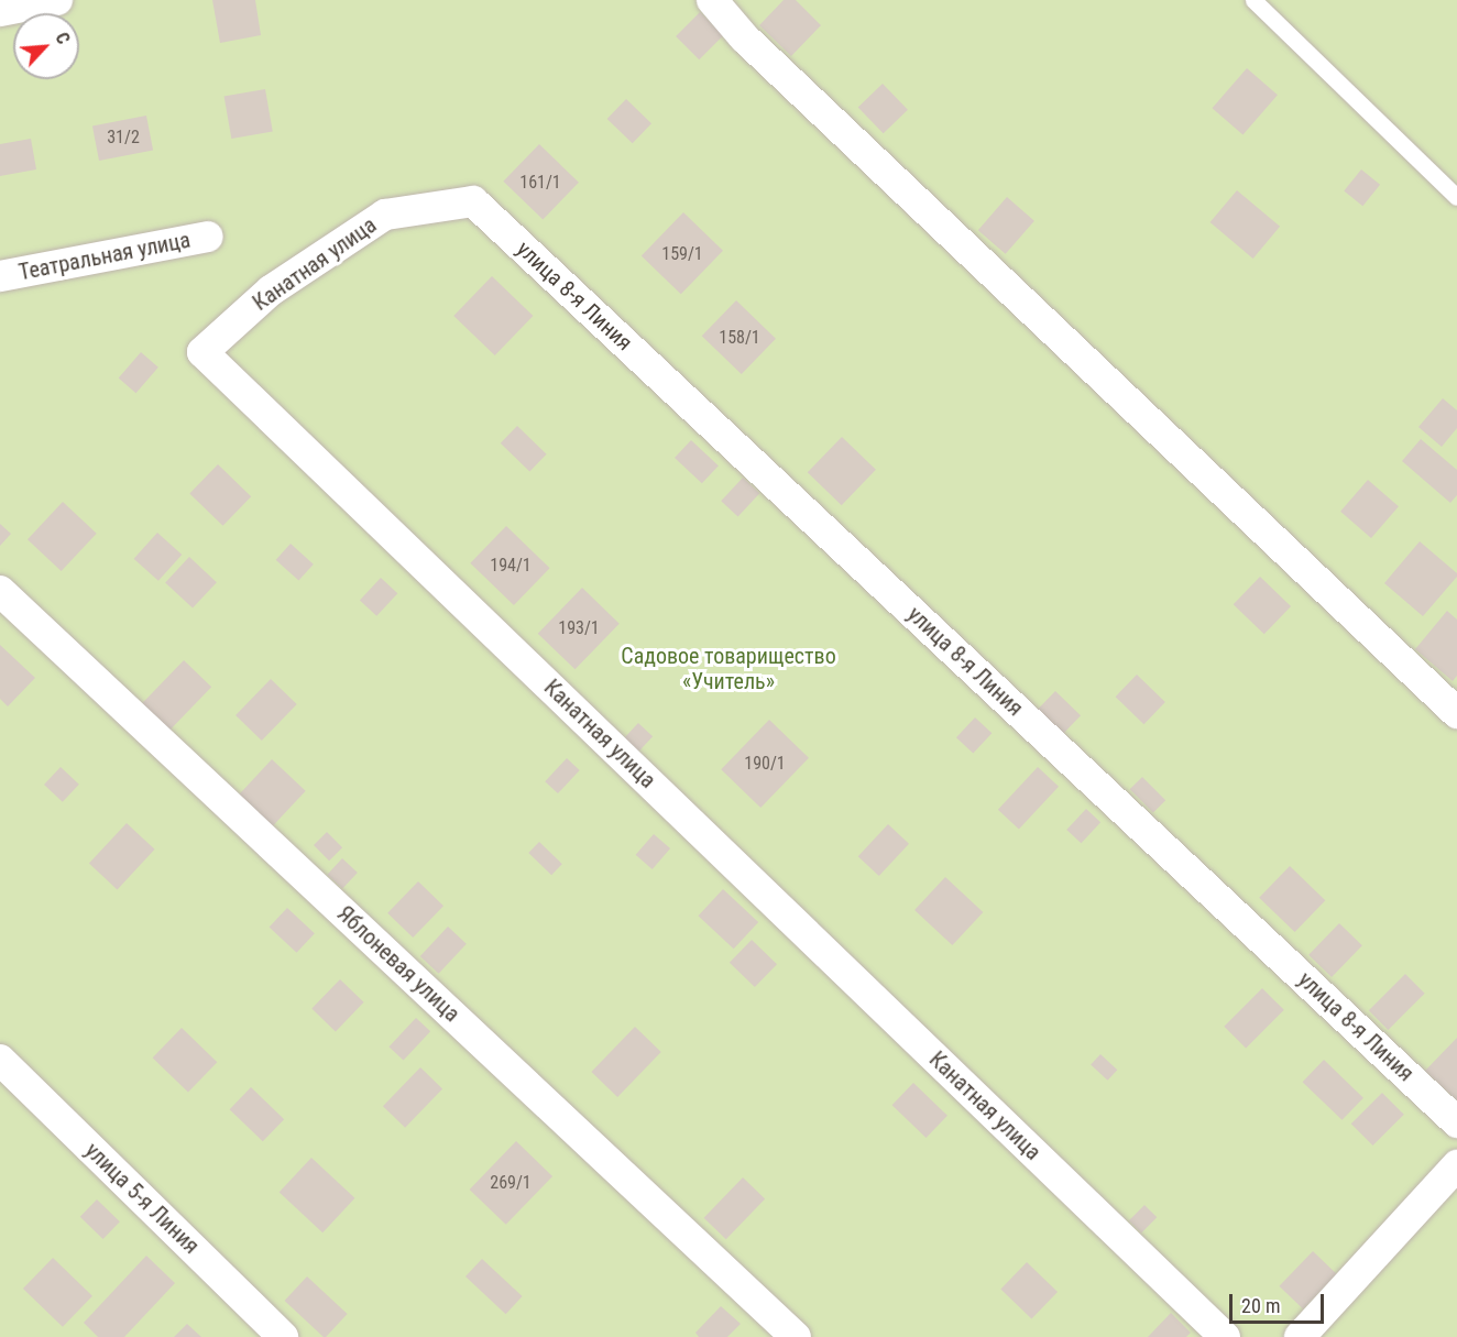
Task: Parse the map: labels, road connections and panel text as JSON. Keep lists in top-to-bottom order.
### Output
{
  "streets": {
    "street": [
      "Театральная улица",
      "Канатная улица",
      "улица 8-я Линия",
      "Яблоневая улица",
      "улица 5-я Линия"
    ]
  },
  "crossings": [
    ["Канатная улица", "улица 8-я Линия"]
  ],
  "parks": ["Садовое товарищество «Учитель»"],
  "house_numbers": [
    "31/2",
    "161/1",
    "159/1",
    "158/1",
    "194/1",
    "193/1",
    "190/1",
    "269/1"
  ],
  "scale_bar": "20 m",
  "north": "top right"
}
